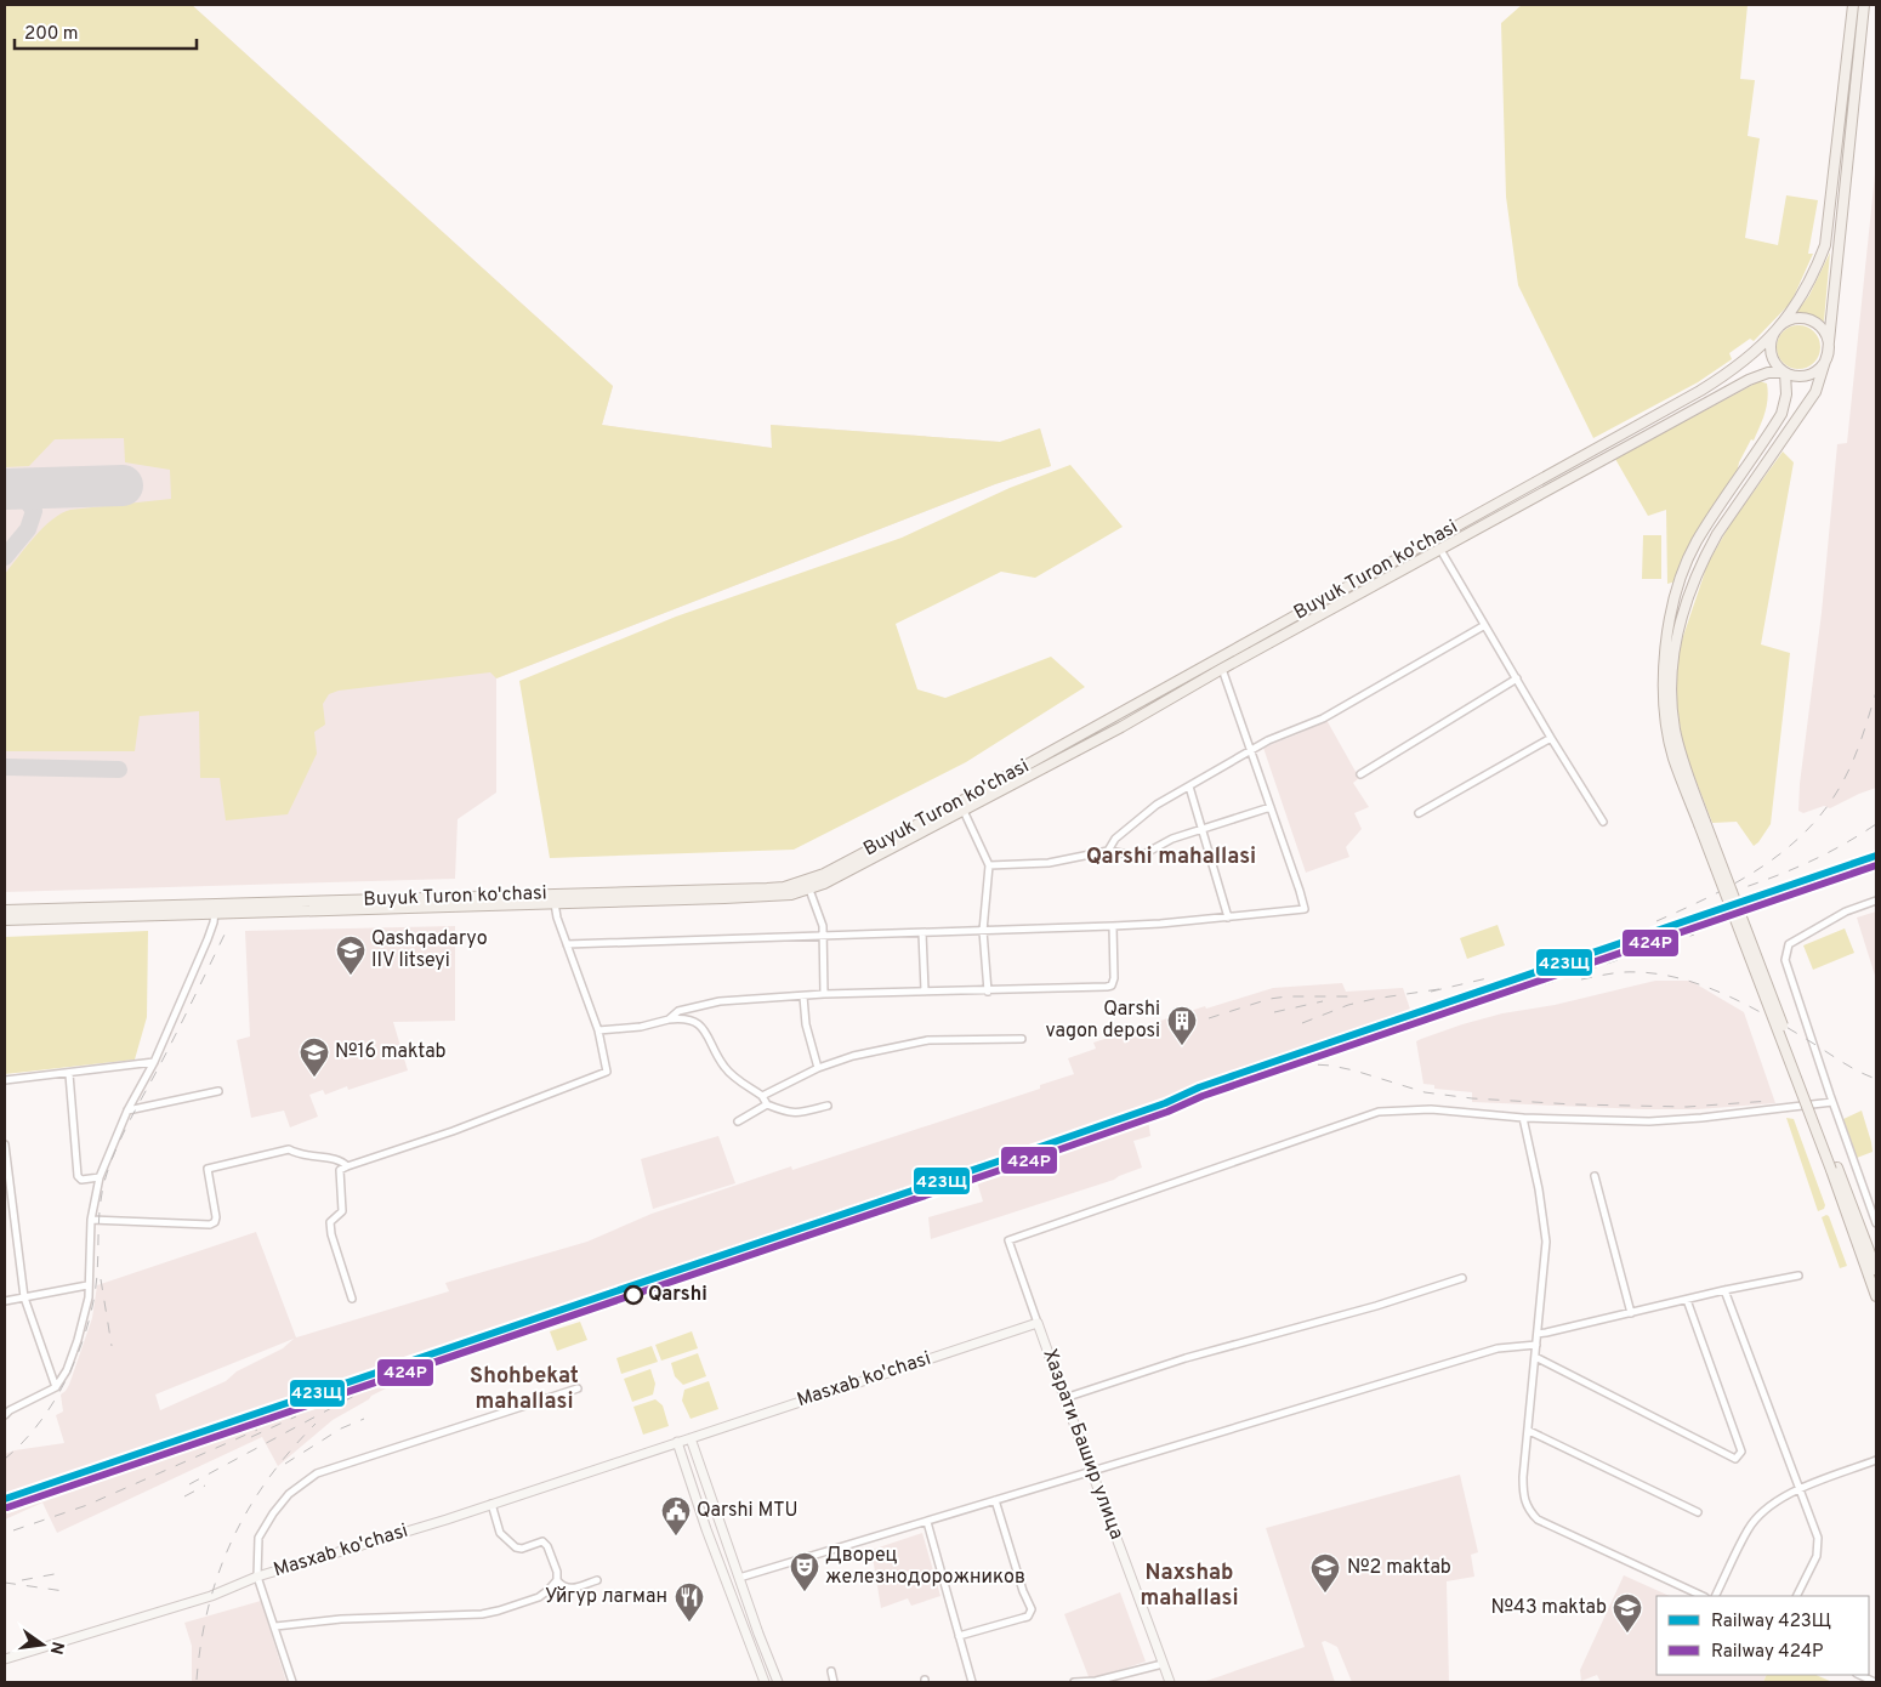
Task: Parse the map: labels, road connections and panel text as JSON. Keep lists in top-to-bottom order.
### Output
{
  "streets": {
    "main road": ["Buyuk Turon ko'chasi", "Masxab ko'chasi", "Хазрати Башир улица"]
  },
  "crossings": [
    ["Masxab ko'chasi", "Хазрати Башир улица"]
  ],
  "districts": ["Qarshi mahallasi", "Shohbekat mahallasi", "Naxshab mahallasi"],
  "places": {
    "school or university": [
      "Qashqadaryo IIV litseyi",
      "№16 maktab",
      "№2 maktab",
      "№43 maktab"
    ],
    "building": ["Qarshi vagon deposi"],
    "other": ["Qarshi"],
    "public building": ["Qarshi MTU"],
    "theatre": ["Дворец железнодорожников"],
    "restaurant": ["Уйгур лагман"]
  },
  "lines": ["rail line 423Щ", "rail line 424Р"],
  "legend": ["Railway 423Щ", "Railway 424Р"],
  "scale_bar": "200 m",
  "north": "right"
}
